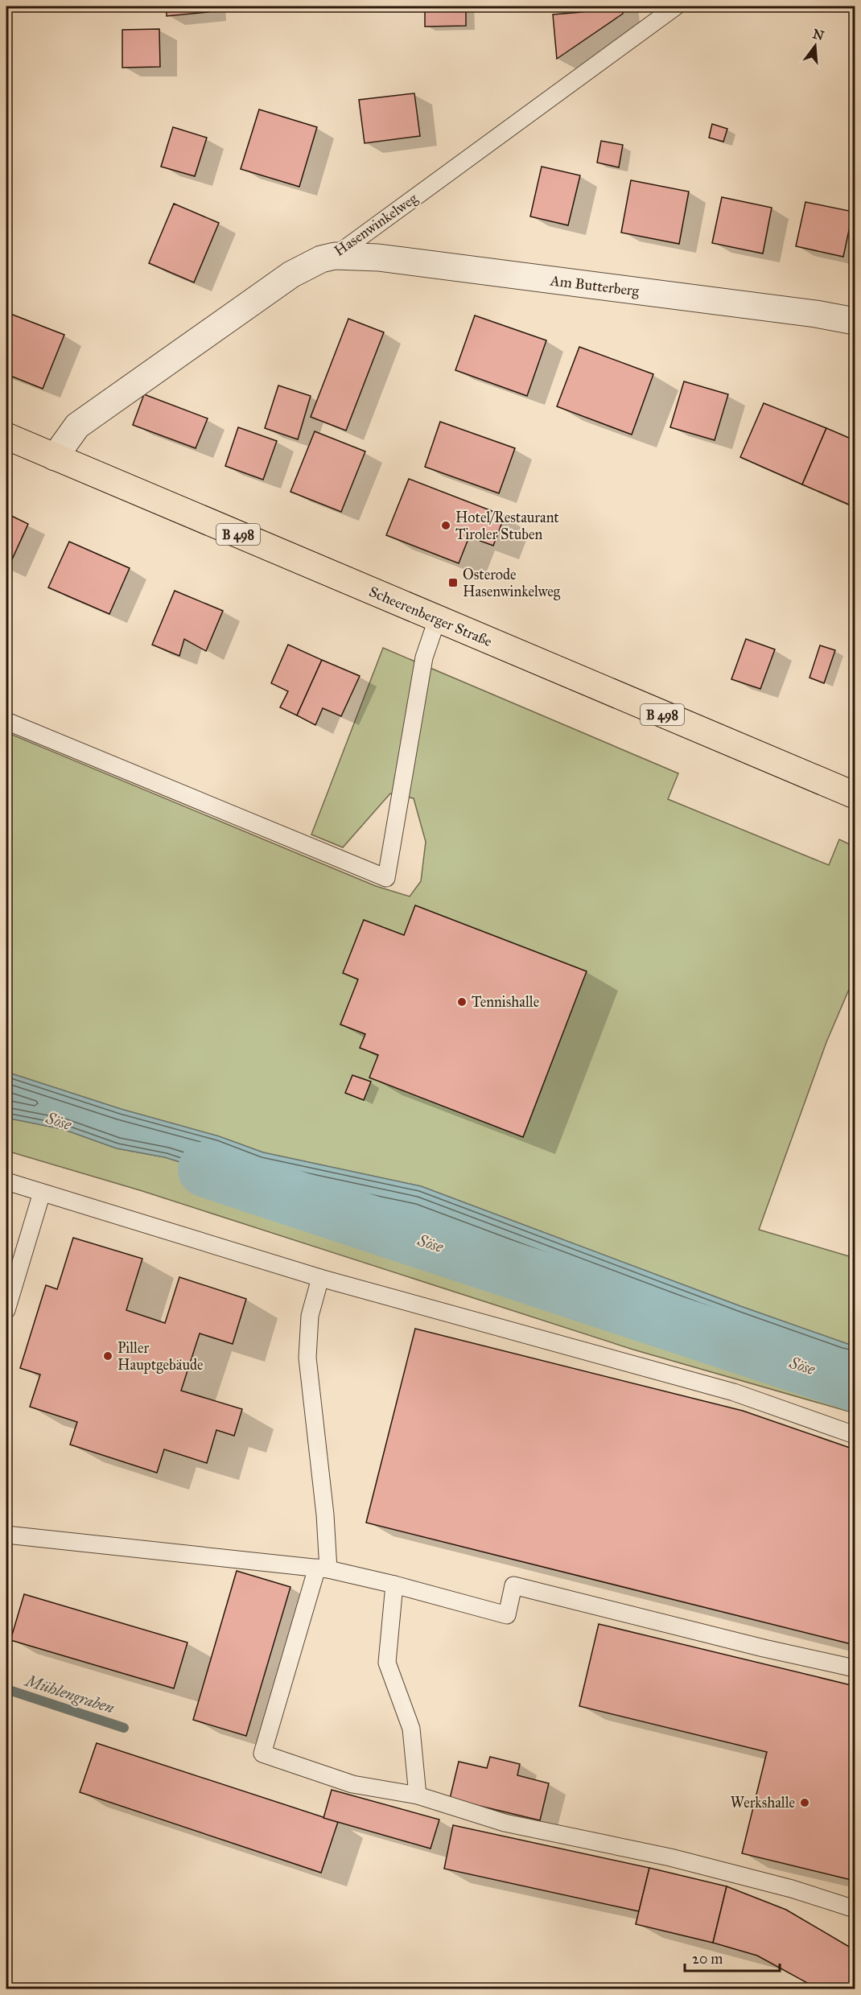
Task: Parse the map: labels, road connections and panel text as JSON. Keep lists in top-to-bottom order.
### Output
{
  "streets": {
    "main road": ["B 498", "Scheerenberger Straße"],
    "street": ["Hasenwinkelweg", "Am Butterberg"]
  },
  "crossings": [
    ["Hasenwinkelweg", "Am Butterberg"],
    ["Hasenwinkelweg", "Scheerenberger Straße"]
  ],
  "water": ["Söse", "Mühlengraben"],
  "places": {
    "other": [
      "Hotel/Restaurant Tiroler Stuben",
      "Tennishalle",
      "Piller Hauptgebäude",
      "Werkshalle"
    ],
    "transit": ["Osterode Hasenwinkelweg"]
  },
  "scale_bar": "20 m",
  "north": "top"
}
